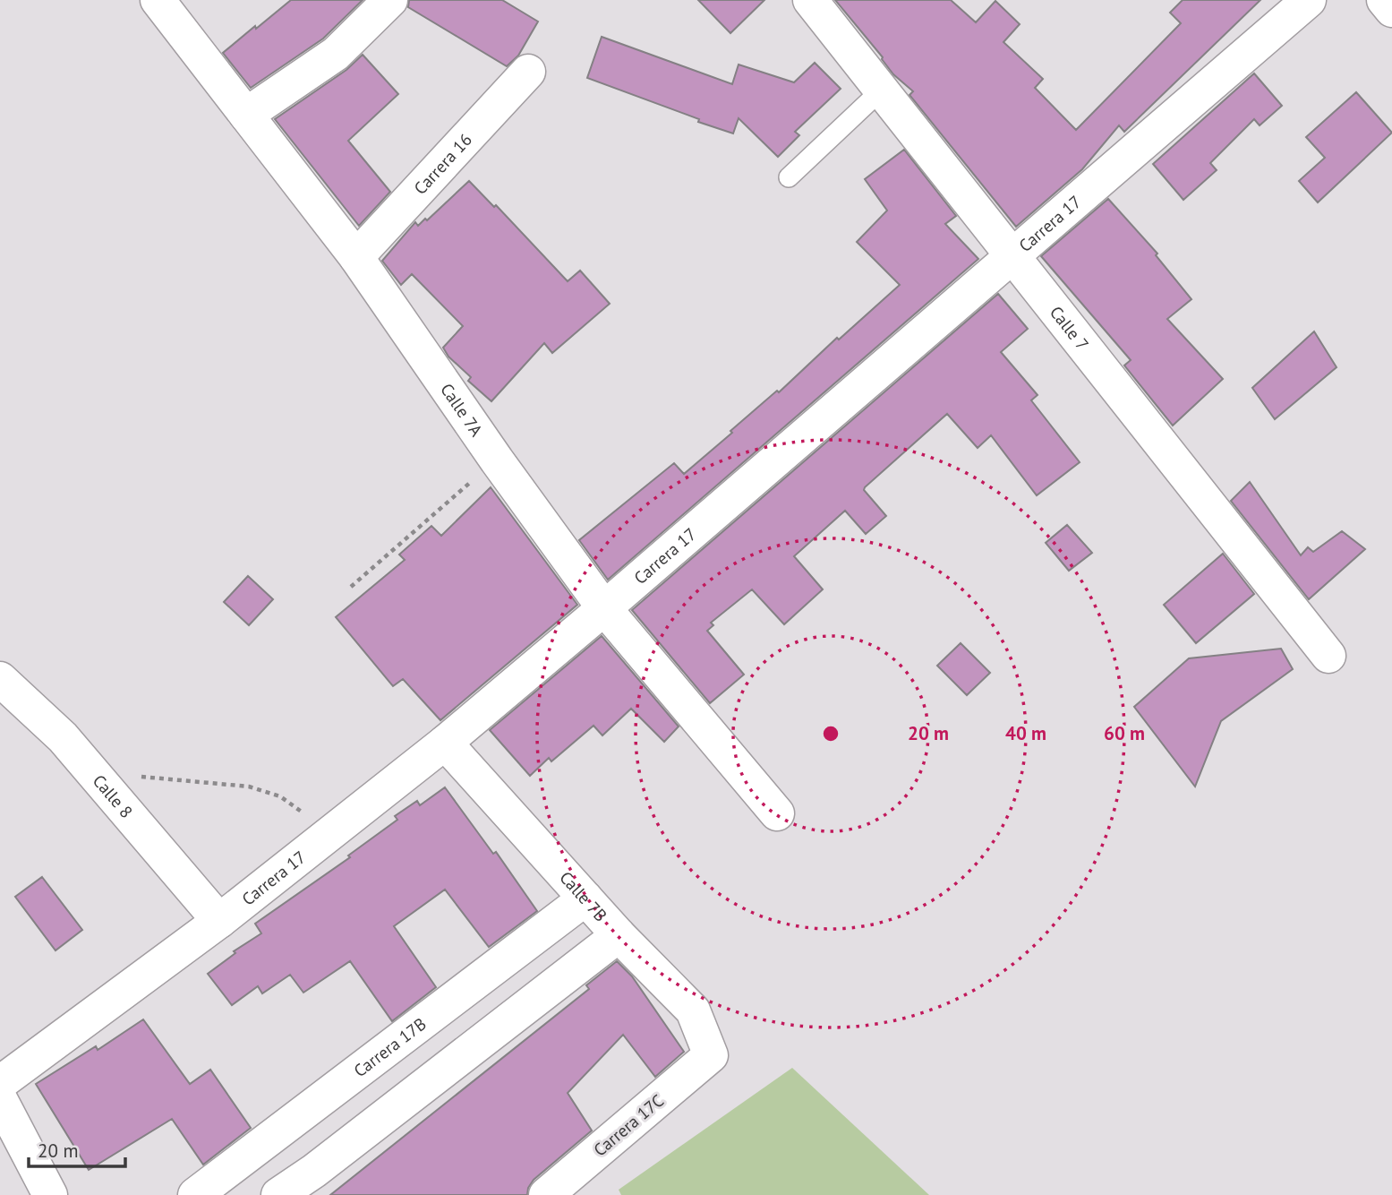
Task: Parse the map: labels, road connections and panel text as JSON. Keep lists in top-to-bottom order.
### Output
{
  "streets": {
    "street": [
      "Carrera 16",
      "Carrera 17",
      "Calle 7",
      "Calle 7A",
      "Calle 8",
      "Calle 7B",
      "Carrera 17B",
      "Carrera 17C"
    ]
  },
  "crossings": [
    ["Carrera 16", "Calle 7A"],
    ["Carrera 17", "Calle 7"],
    ["Carrera 17", "Calle 7A"],
    ["Carrera 17", "Calle 8"],
    ["Carrera 17", "Calle 7B"],
    ["Calle 7B", "Carrera 17B"],
    ["Calle 7B", "Carrera 17C"]
  ],
  "scale_bar": "20 m",
  "rings": ["20 m", "40 m", "60 m"]
}
